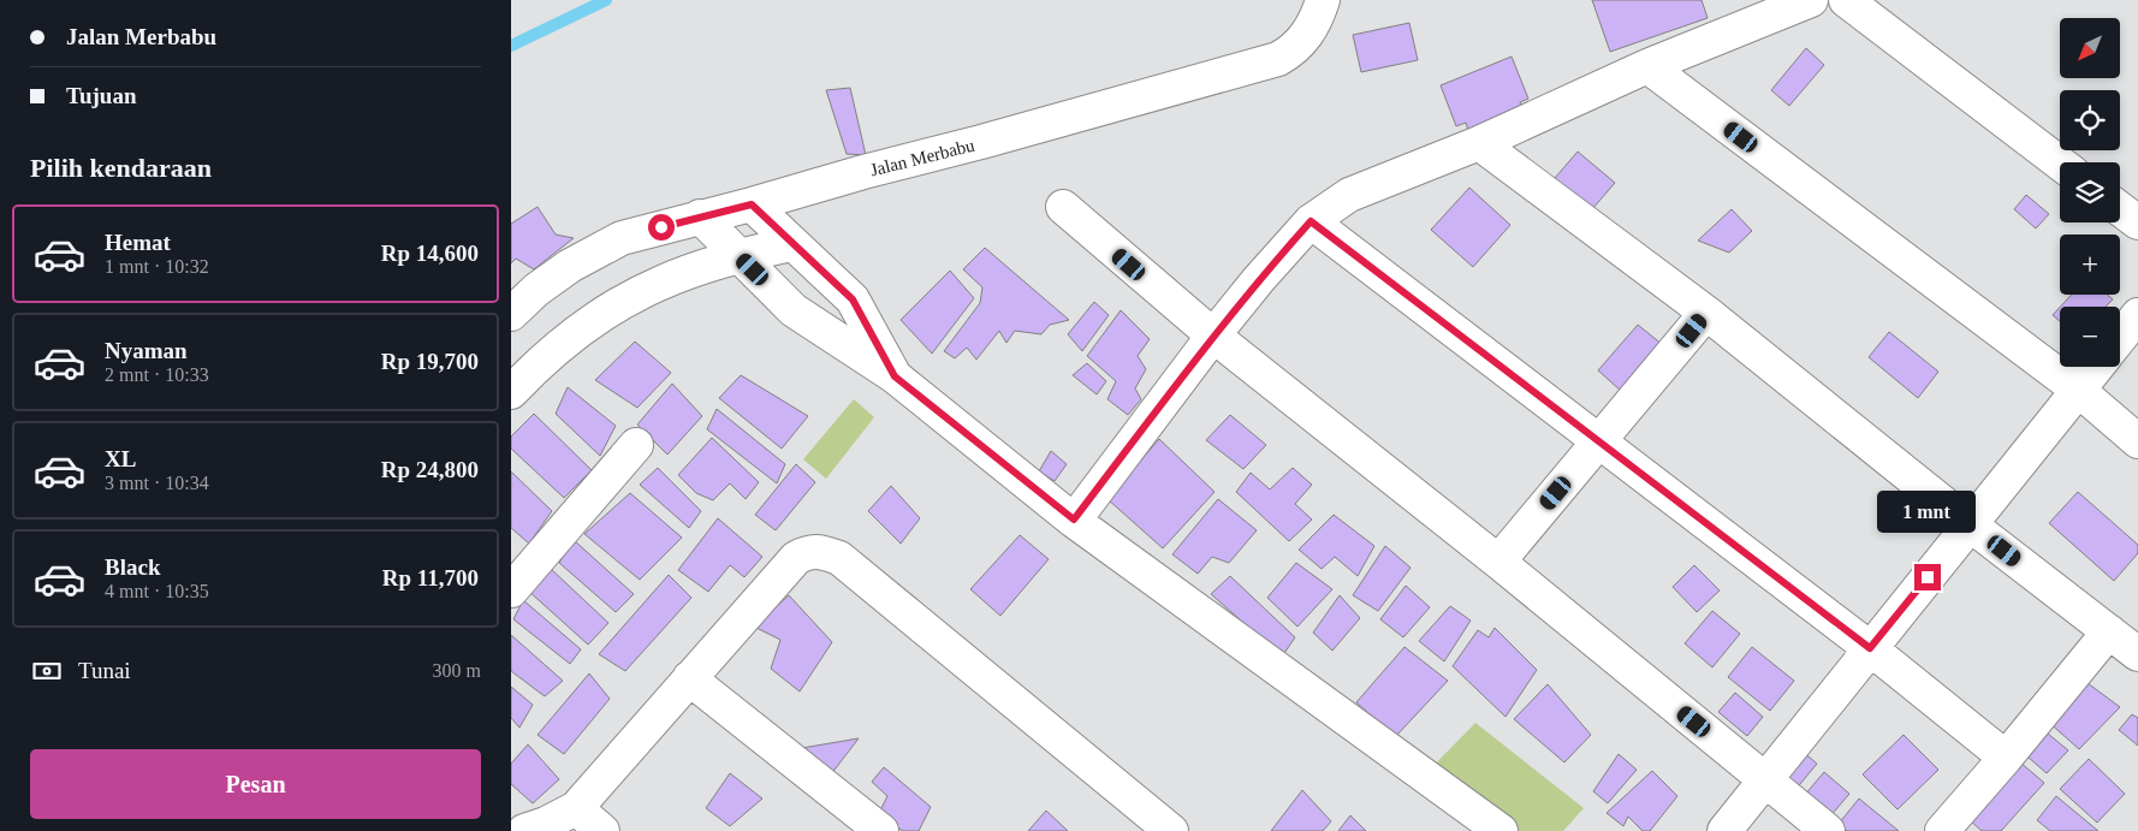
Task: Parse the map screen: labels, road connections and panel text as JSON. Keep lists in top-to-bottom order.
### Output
{
  "streets": {
    "street": ["Jalan Merbabu"]
  },
  "north": "bottom left",
  "page": {
    "banner": ["Jalan Merbabu", "Tujuan"],
    "map_buttons": ["+", "−"],
    "heading": "Pilih kendaraan",
    "list": [
      {
        "name": "Hemat",
        "note": "1 mnt · 10:32",
        "value": "Rp 14,600"
      },
      {
        "name": "Nyaman",
        "note": "2 mnt · 10:33",
        "value": "Rp 19,700"
      },
      {
        "name": "XL",
        "note": "3 mnt · 10:34",
        "value": "Rp 24,800"
      },
      {
        "name": "Black",
        "note": "4 mnt · 10:35",
        "value": "Rp 11,700"
      }
    ],
    "bubble": "1 mnt",
    "pay": ["Tunai", "300 m"],
    "buttons": "Pesan"
  }
}
